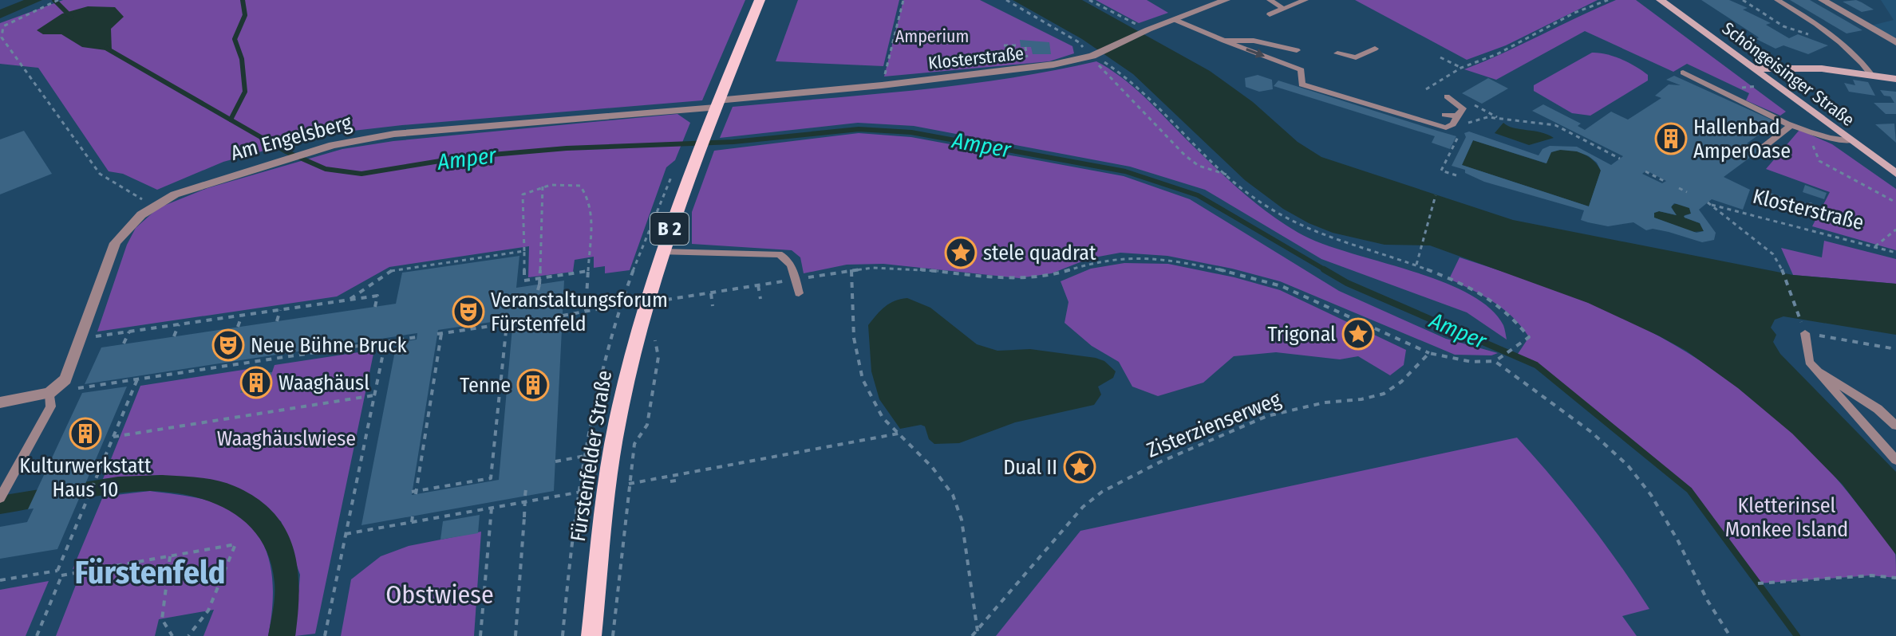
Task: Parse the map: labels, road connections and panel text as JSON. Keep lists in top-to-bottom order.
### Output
{
  "streets": {
    "main road": ["B 2", "Fürstenfelder Straße"],
    "street": ["Klosterstraße", "Schöngeisinger Straße", "Am Engelsberg"],
    "path": ["Zisterzienserweg"]
  },
  "crossings": [
    ["Klosterstraße", "Am Engelsberg"],
    ["Klosterstraße", "Fürstenfelder Straße"],
    ["Am Engelsberg", "Fürstenfelder Straße"]
  ],
  "districts": ["Fürstenfeld"],
  "water": ["Amper"],
  "parks": [
    "Amperium",
    "Waaghäuslwiese",
    "Kletterinsel Monkee Island",
    "Obstwiese"
  ],
  "places": {
    "building": [
      "Hallenbad AmperOase",
      "Waaghäusl",
      "Tenne",
      "Kulturwerkstatt Haus 10"
    ],
    "place": ["stele quadrat", "Trigonal", "Dual II"],
    "theatre": ["Veranstaltungsforum Fürstenfeld", "Neue Bühne Bruck"]
  }
}
